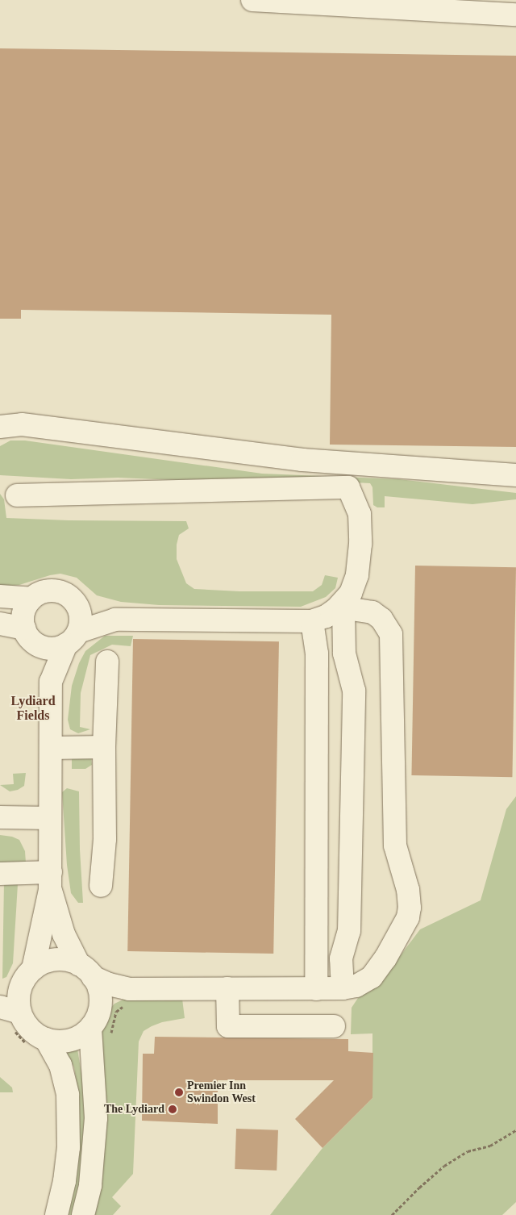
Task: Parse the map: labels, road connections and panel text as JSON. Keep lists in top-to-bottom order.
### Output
{
  "districts": ["Lydiard Fields"],
  "places": ["Premier Inn Swindon West", "The Lydiard"]
}
